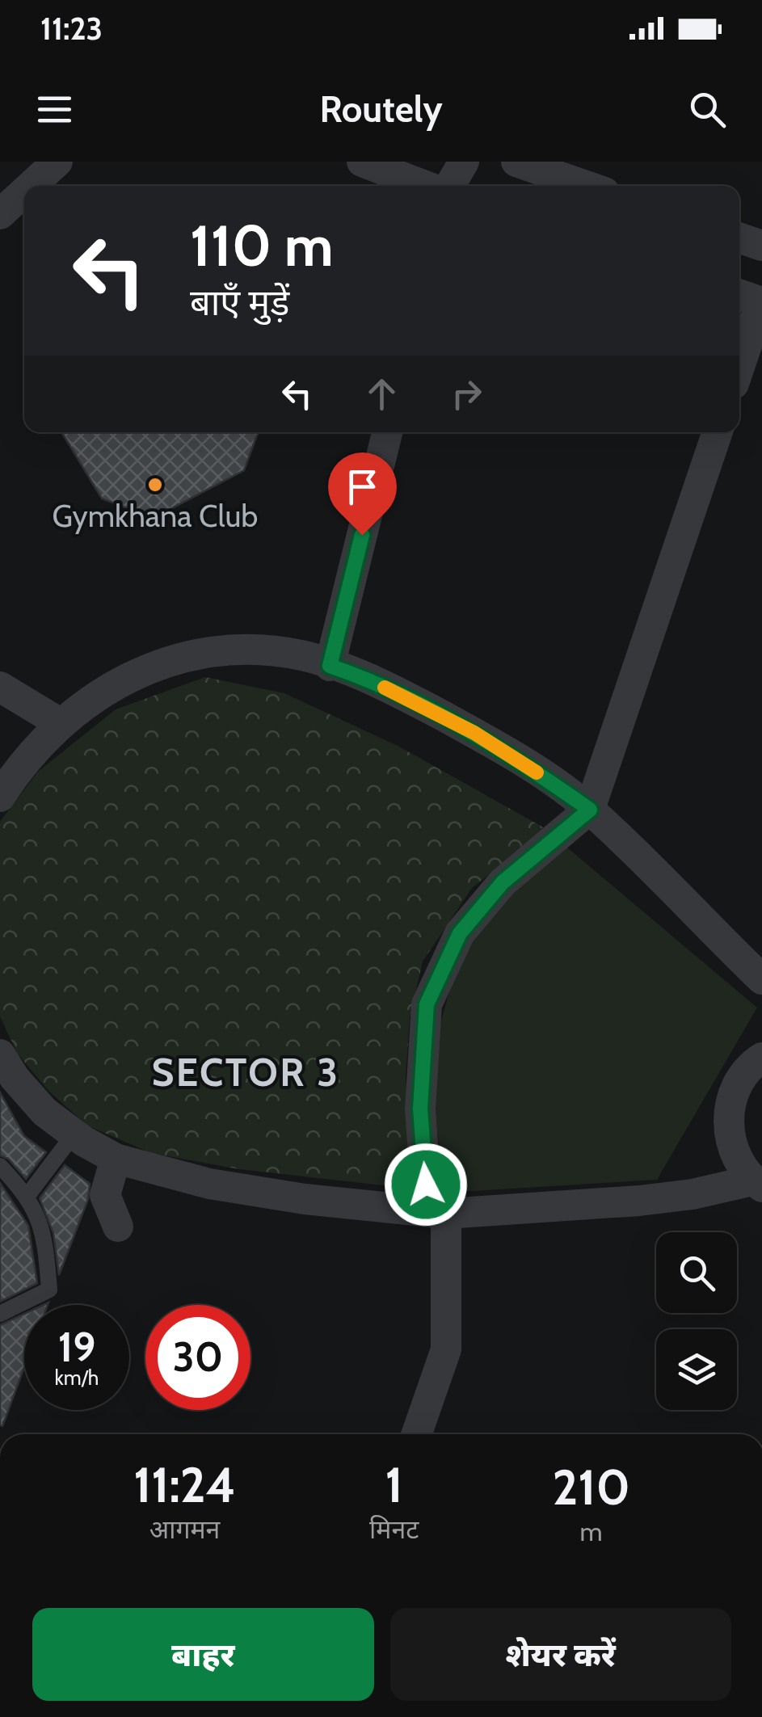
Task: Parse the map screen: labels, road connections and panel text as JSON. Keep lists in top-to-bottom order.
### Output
{
  "districts": ["SECTOR 3"],
  "places": ["Gymkhana Club"],
  "page": {
    "status": "11:23",
    "header": "Routely",
    "turn": ["110 m", "बाएँ मुड़ें"],
    "speed": "19 km/h",
    "limit": "30",
    "eta": [
      "11:24",
      "आगमन",
      "1",
      "मिनट",
      "210",
      "m"
    ],
    "buttons": ["बाहर", "शेयर करें"]
  }
}
